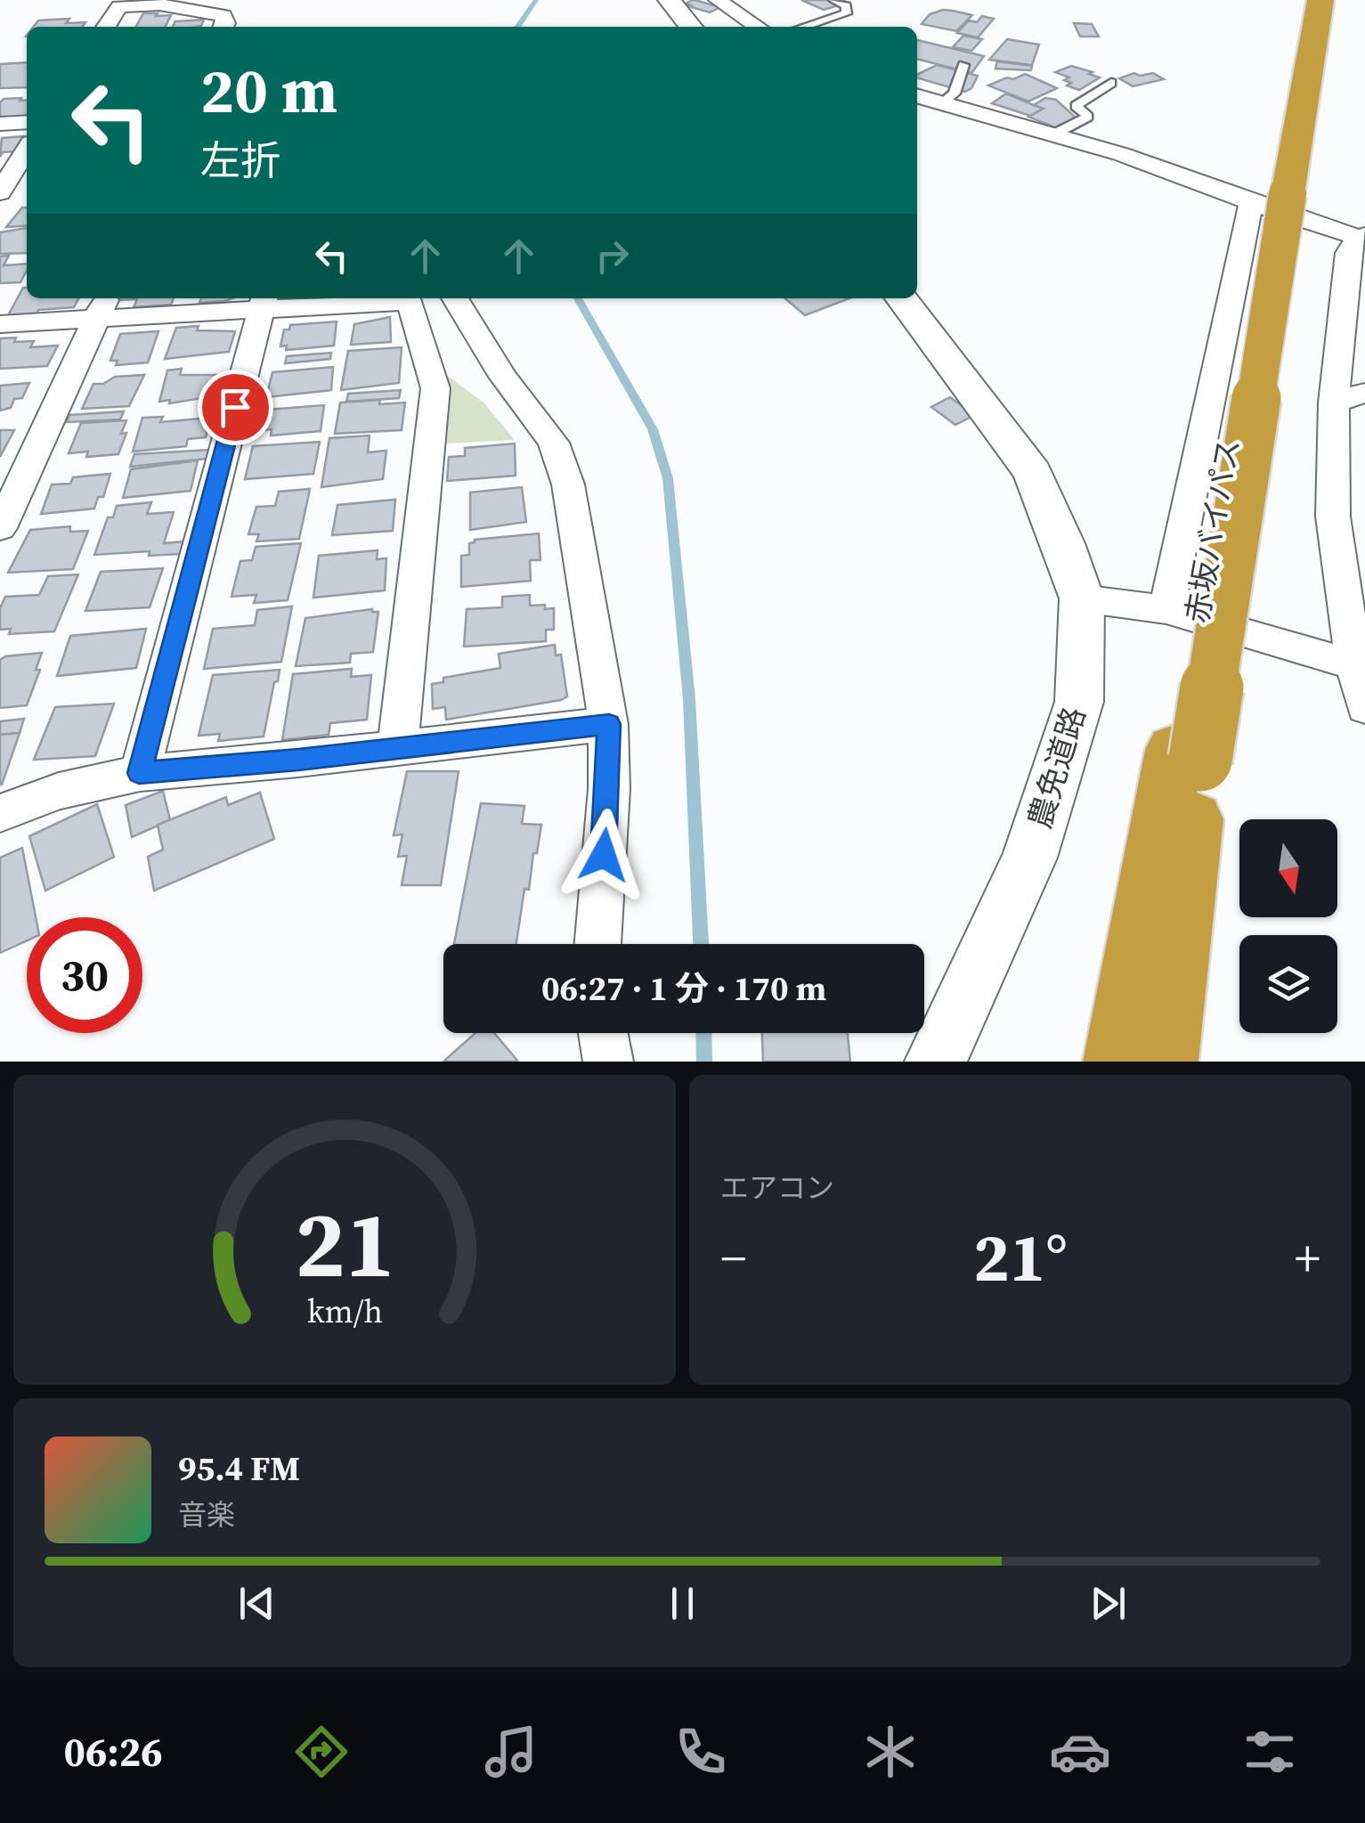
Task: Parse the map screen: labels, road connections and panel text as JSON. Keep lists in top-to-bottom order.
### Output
{
  "streets": {
    "highway": ["赤坂バイパス"],
    "street": ["農免道路"]
  },
  "north": "bottom",
  "page": {
    "turn": ["20 m", "左折"],
    "limit": "30",
    "trip": "06:27 · 1 分 · 170 m",
    "tile": "エアコン",
    "heat": ["−", "21°", "+"],
    "song": ["95.4 FM", "音楽"],
    "tabs": "06:26",
    "gauge": ["21", "km/h"]
  }
}
